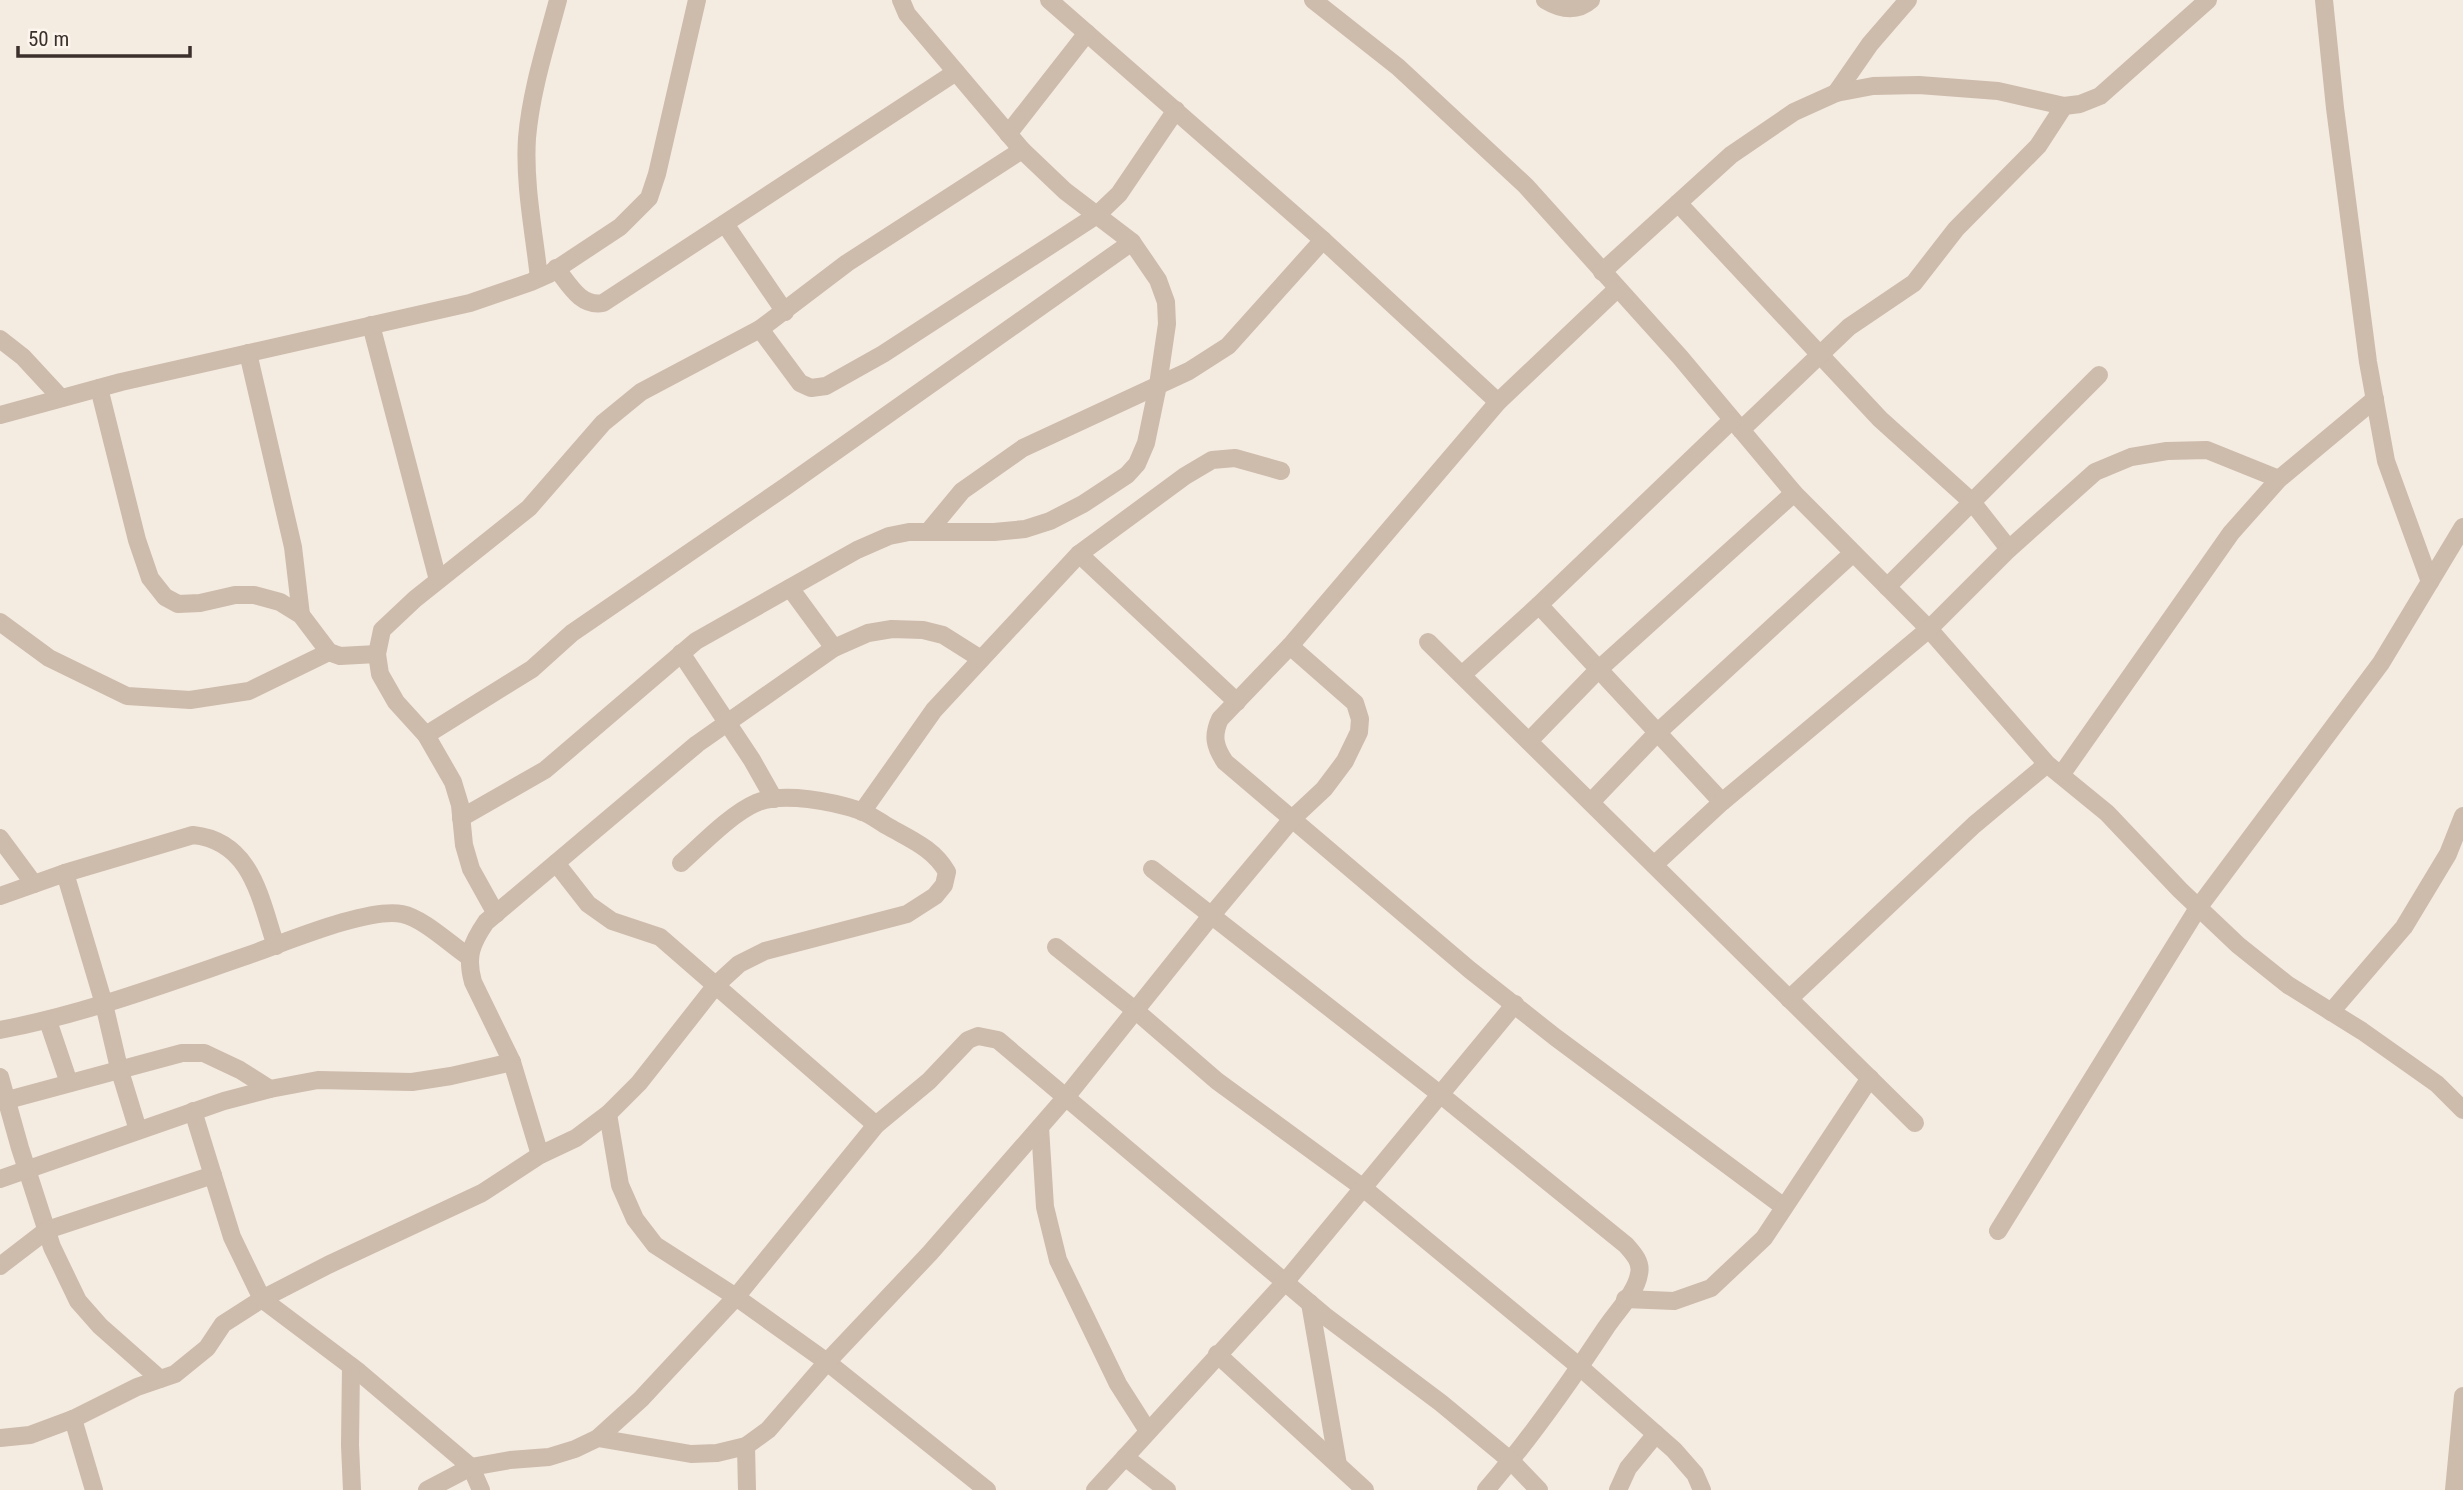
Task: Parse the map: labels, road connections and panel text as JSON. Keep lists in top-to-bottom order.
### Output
{
  "scale_bar": "50 m"
}
